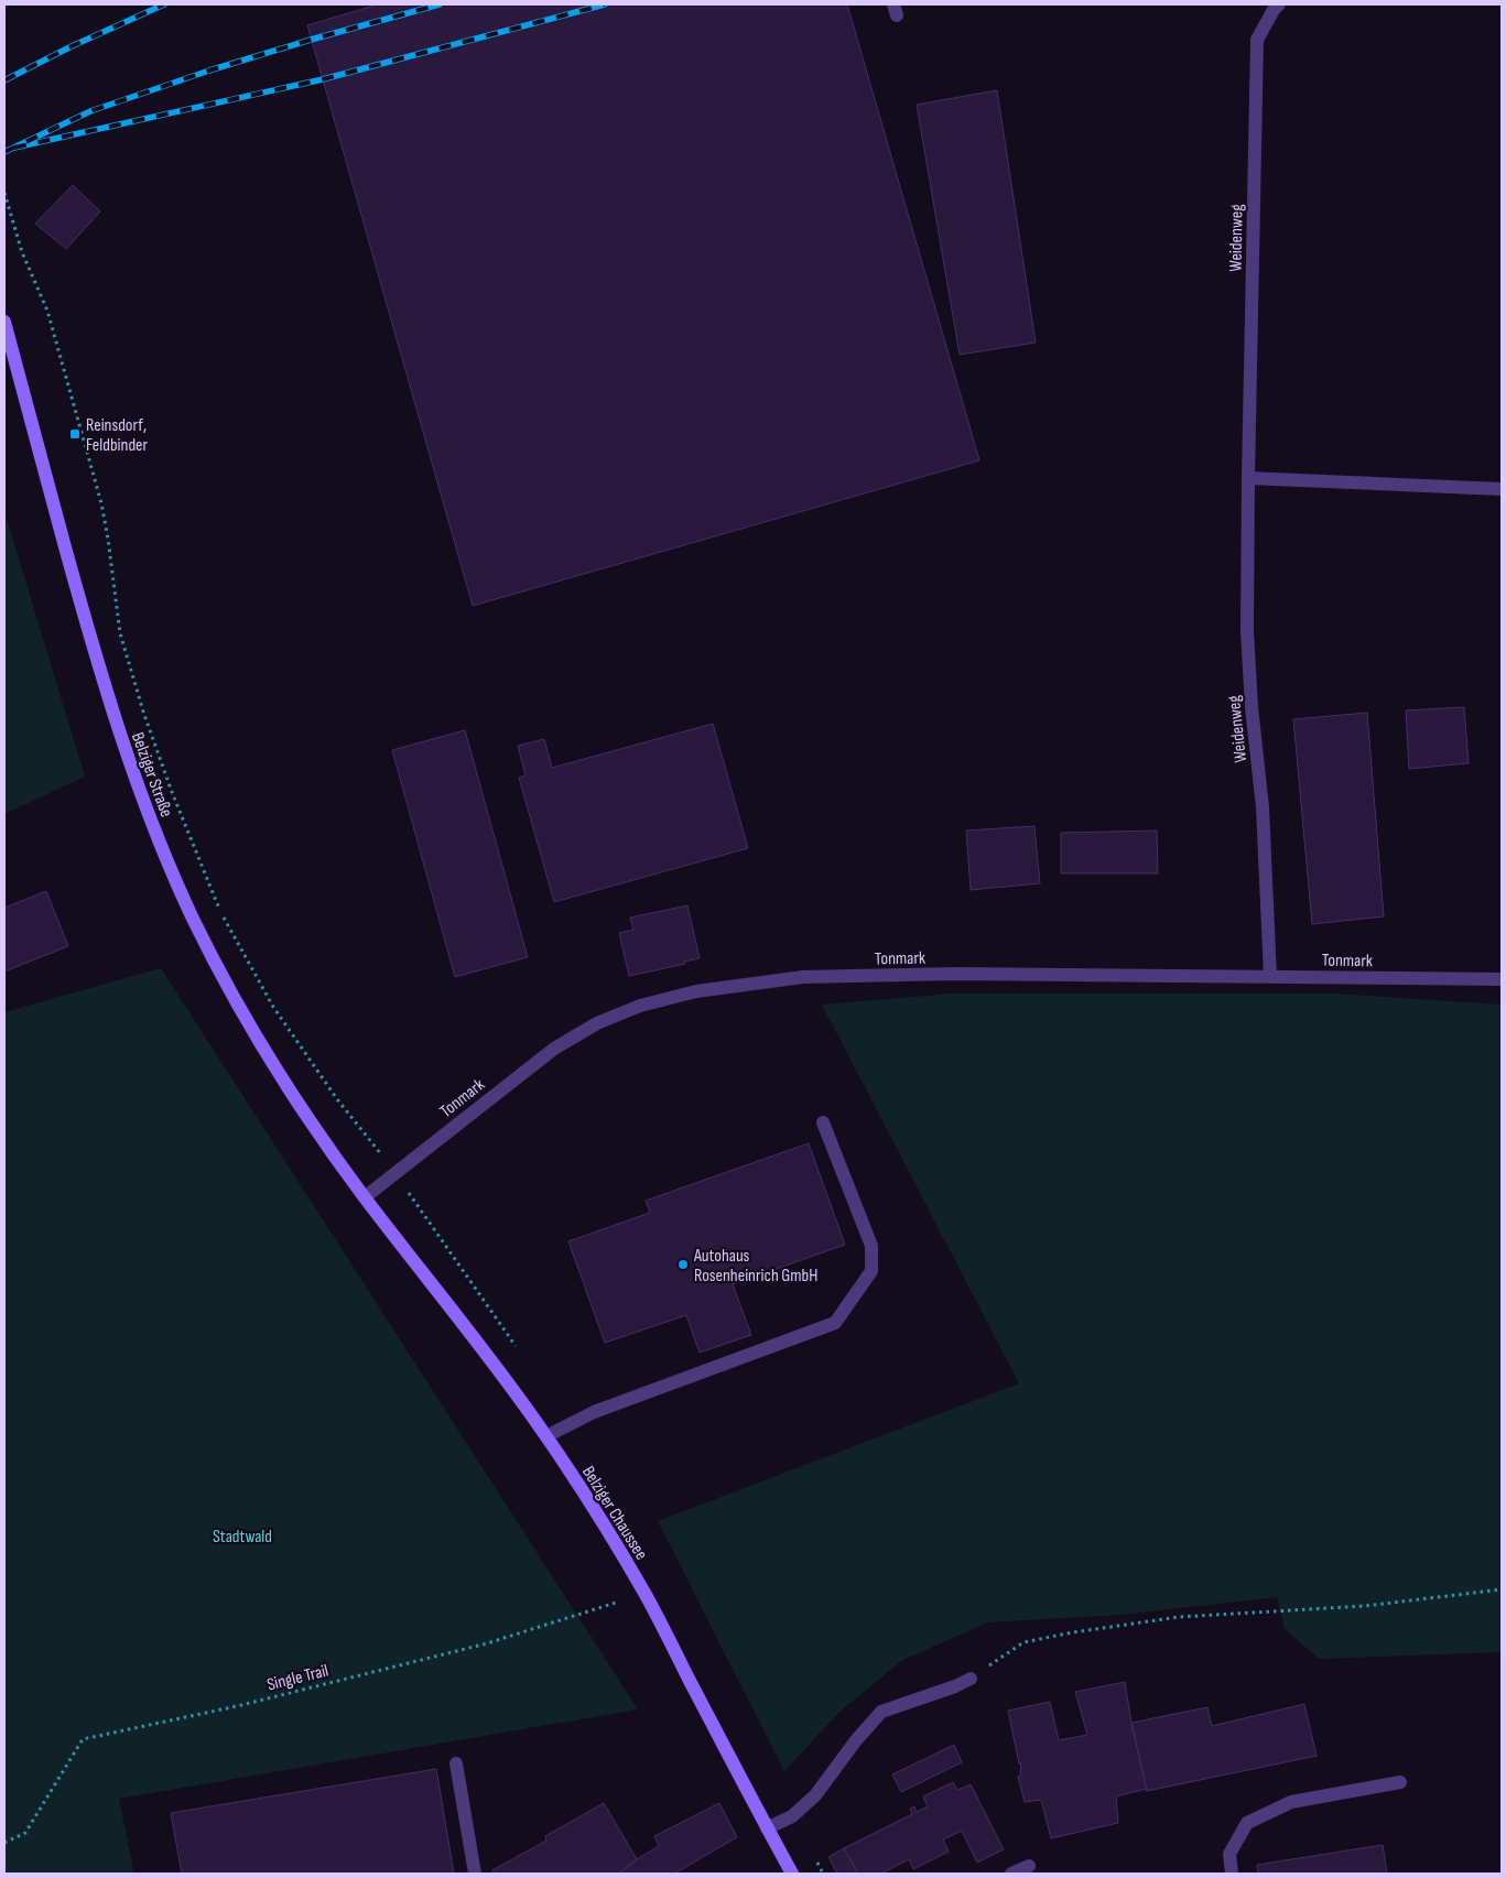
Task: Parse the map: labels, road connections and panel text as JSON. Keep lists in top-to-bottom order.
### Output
{
  "streets": {
    "main road": ["Belziger Straße", "Belziger Chaussee"],
    "street": ["Weidenweg", "Tonmark"],
    "path": ["Single Trail"]
  },
  "crossings": [
    ["Weidenweg", "Tonmark"],
    ["Belziger Straße", "Tonmark"],
    ["Belziger Straße", "Belziger Chaussee"],
    ["Tonmark", "Belziger Chaussee"],
    ["Belziger Chaussee", "Single Trail"]
  ],
  "parks": ["Stadtwald"],
  "places": {
    "transit": ["Reinsdorf, Feldbinder"],
    "other": ["Autohaus Rosenheinrich GmbH"]
  }
}
